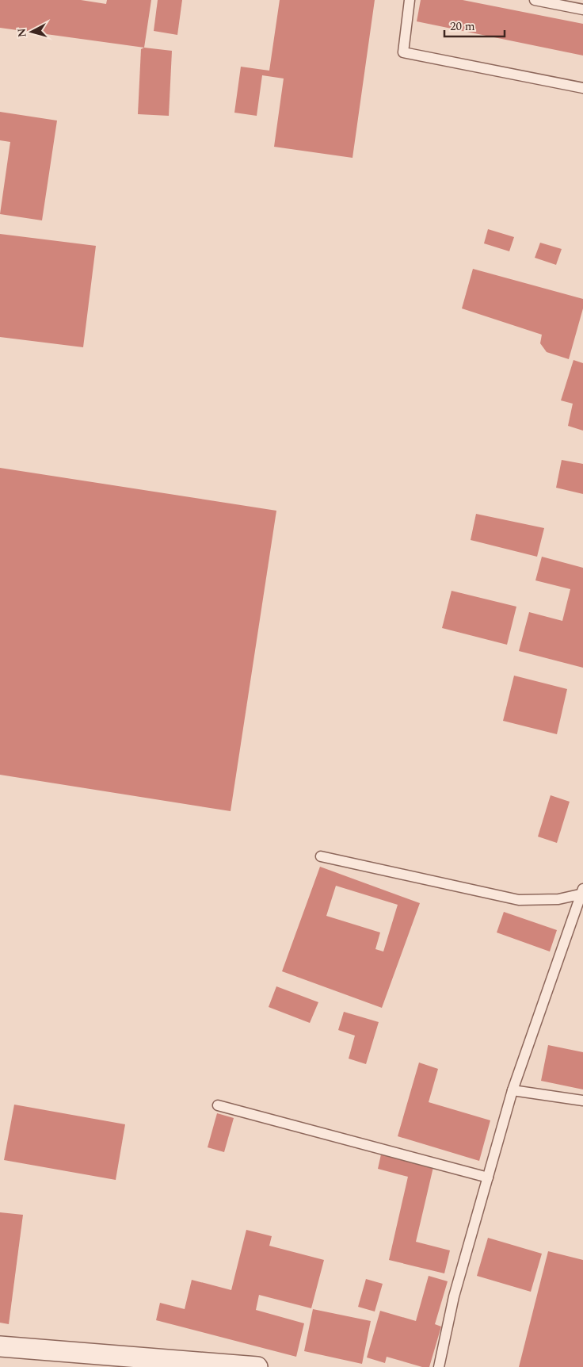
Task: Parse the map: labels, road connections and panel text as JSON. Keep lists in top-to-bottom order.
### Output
{
  "scale_bar": "20 m",
  "north": "left"
}
